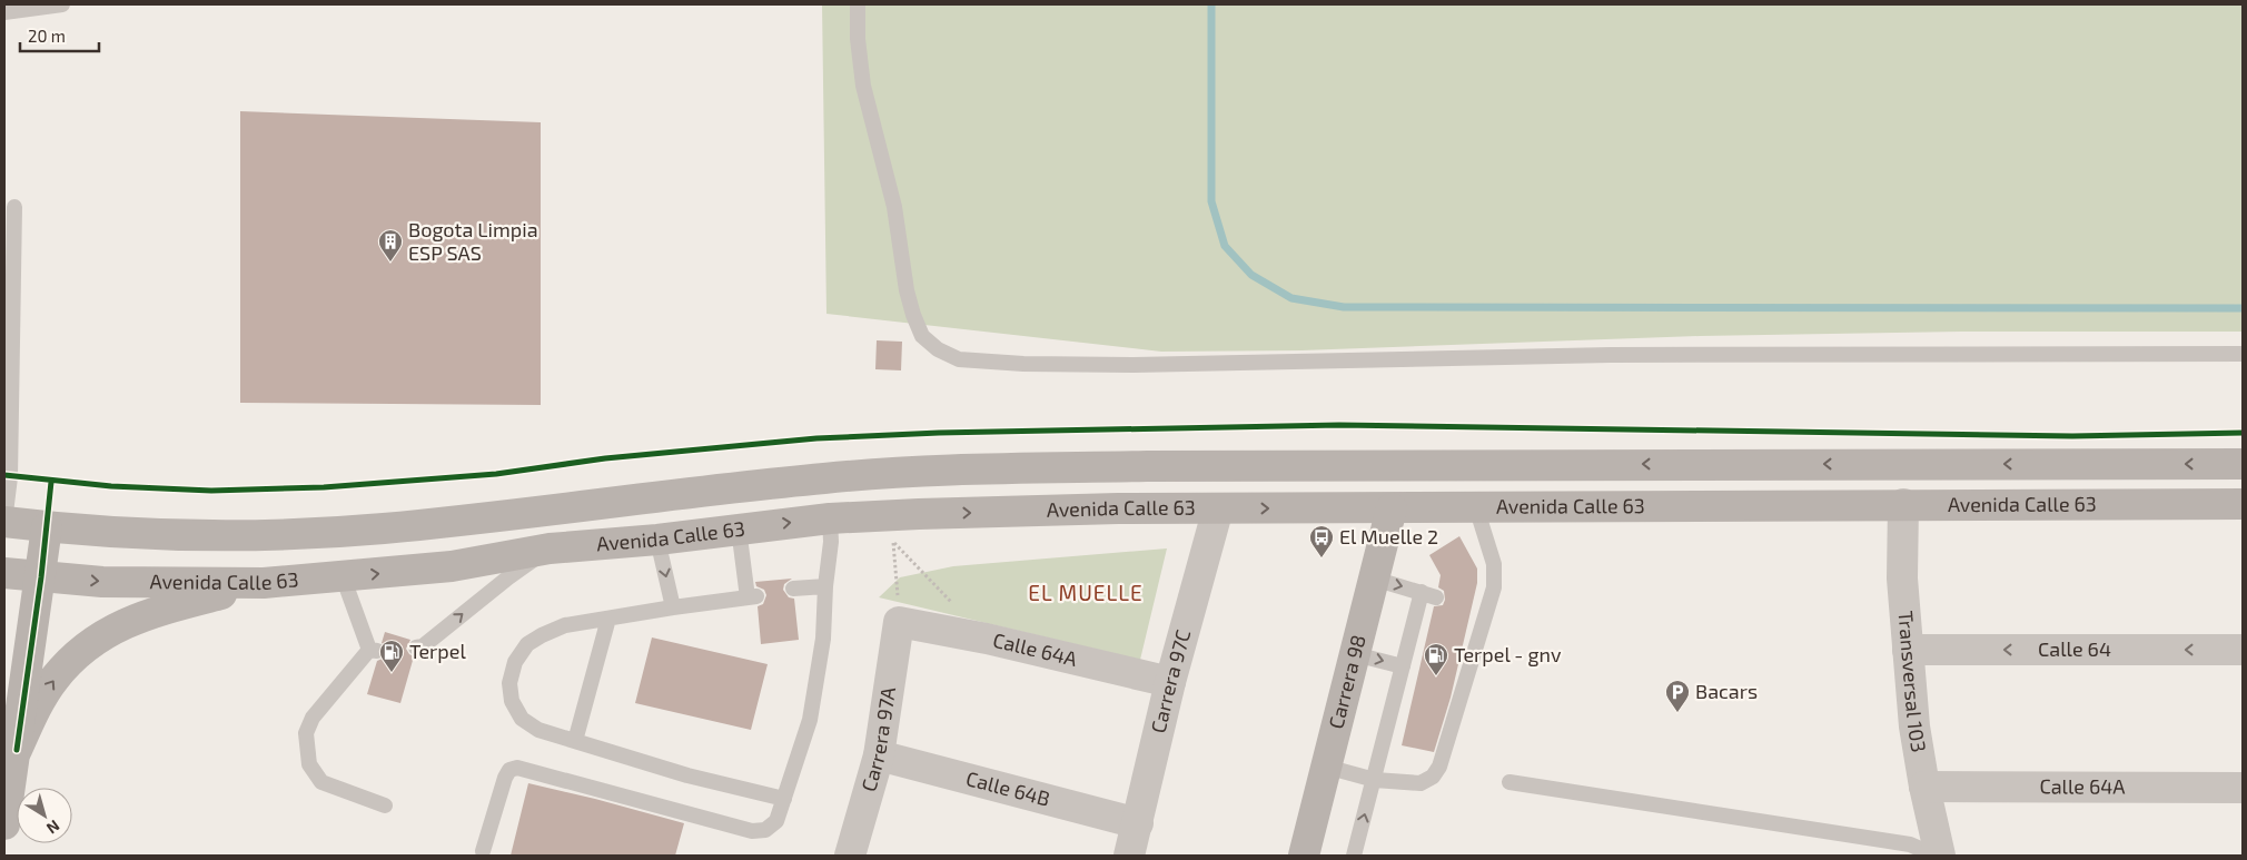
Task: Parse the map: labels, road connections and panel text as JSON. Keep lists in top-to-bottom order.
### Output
{
  "streets": {
    "main road": ["Avenida Calle 63", "Carrera 98"],
    "street": [
      "Calle 64A",
      "Calle 64",
      "Transversal 103",
      "Carrera 97C",
      "Carrera 97A",
      "Calle 64B"
    ]
  },
  "crossings": [
    ["Avenida Calle 63", "Transversal 103"],
    ["Avenida Calle 63", "Carrera 97C"],
    ["Avenida Calle 63", "Carrera 98"],
    ["Calle 64A", "Transversal 103"],
    ["Calle 64A", "Carrera 97C"],
    ["Calle 64A", "Carrera 97A"],
    ["Calle 64", "Transversal 103"],
    ["Carrera 97C", "Calle 64B"],
    ["Carrera 97A", "Calle 64B"]
  ],
  "one_way": ["Calle 64"],
  "districts": ["EL MUELLE"],
  "places": {
    "building": ["Bogota Limpia ESP SAS"],
    "bus stop": ["El Muelle 2"],
    "fuel station": ["Terpel", "Terpel - gnv"],
    "parking": ["Bacars"]
  },
  "scale_bar": "20 m",
  "north": "bottom right"
}
